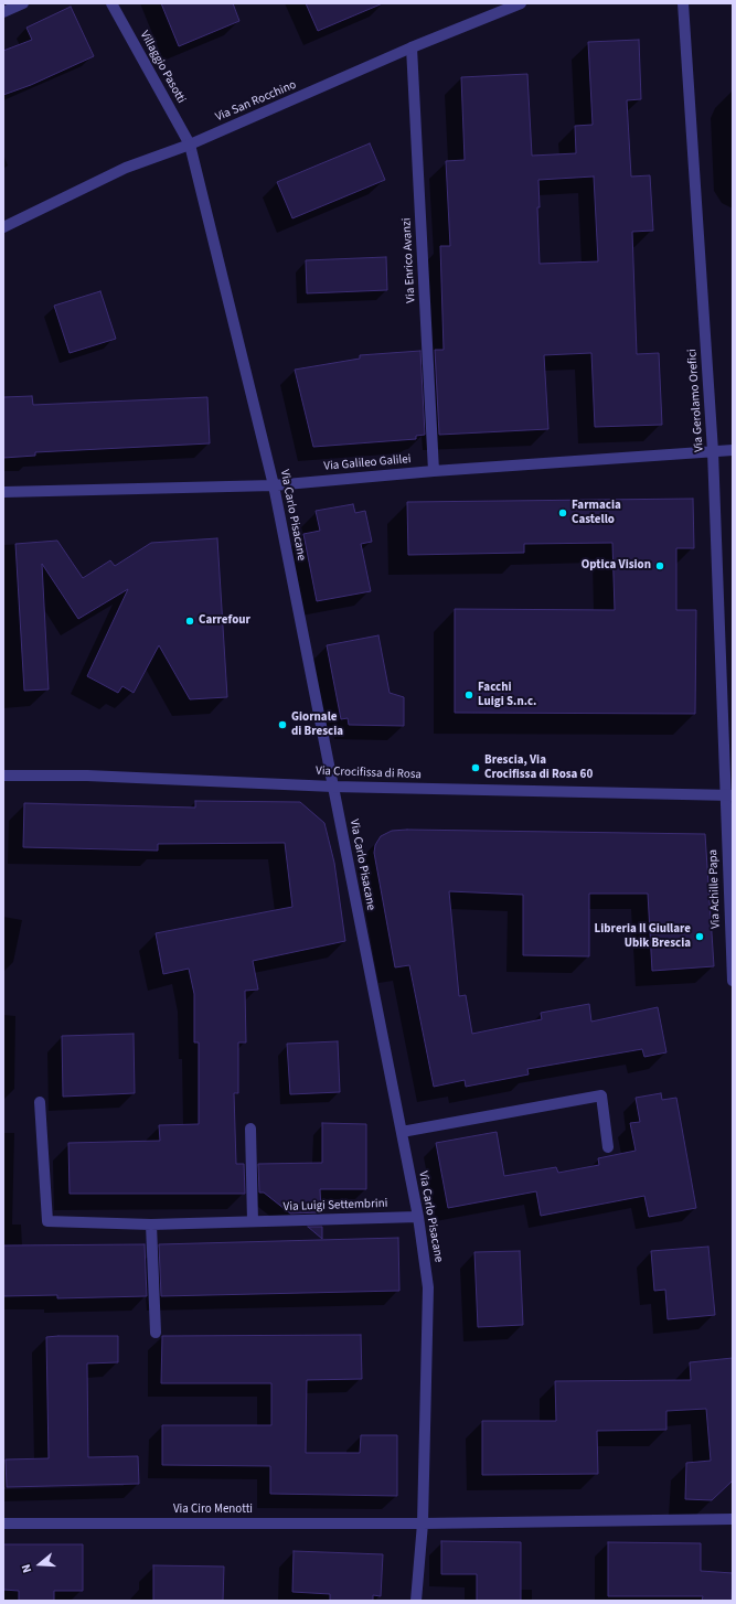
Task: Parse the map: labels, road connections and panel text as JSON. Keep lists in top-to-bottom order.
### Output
{
  "streets": {
    "street": [
      "Villaggio Pasotti",
      "Via San Rocchino",
      "Via Enrico Avanzi",
      "Via Gerolamo Orefici",
      "Via Galileo Galilei",
      "Via Carlo Pisacane",
      "Via Crocifissa di Rosa",
      "Via Achille Papa",
      "Via Luigi Settembrini",
      "Via Ciro Menotti"
    ]
  },
  "crossings": [
    ["Villaggio Pasotti", "Via San Rocchino"],
    ["Villaggio Pasotti", "Via Carlo Pisacane"],
    ["Via San Rocchino", "Via Enrico Avanzi"],
    ["Via San Rocchino", "Via Carlo Pisacane"],
    ["Via Enrico Avanzi", "Via Galileo Galilei"],
    ["Via Gerolamo Orefici", "Via Galileo Galilei"],
    ["Via Gerolamo Orefici", "Via Crocifissa di Rosa"],
    ["Via Gerolamo Orefici", "Via Achille Papa"],
    ["Via Galileo Galilei", "Via Carlo Pisacane"],
    ["Via Carlo Pisacane", "Via Crocifissa di Rosa"],
    ["Via Carlo Pisacane", "Via Luigi Settembrini"],
    ["Via Carlo Pisacane", "Via Ciro Menotti"],
    ["Via Crocifissa di Rosa", "Via Achille Papa"]
  ],
  "places": [
    "Farmacia Castello",
    "Optica Vision",
    "Carrefour",
    "Facchi Luigi S.n.c.",
    "Giornale di Brescia",
    "Brescia, Via Crocifissa di Rosa 60",
    "Libreria Il Giullare Ubik Brescia"
  ],
  "north": "left"
}
